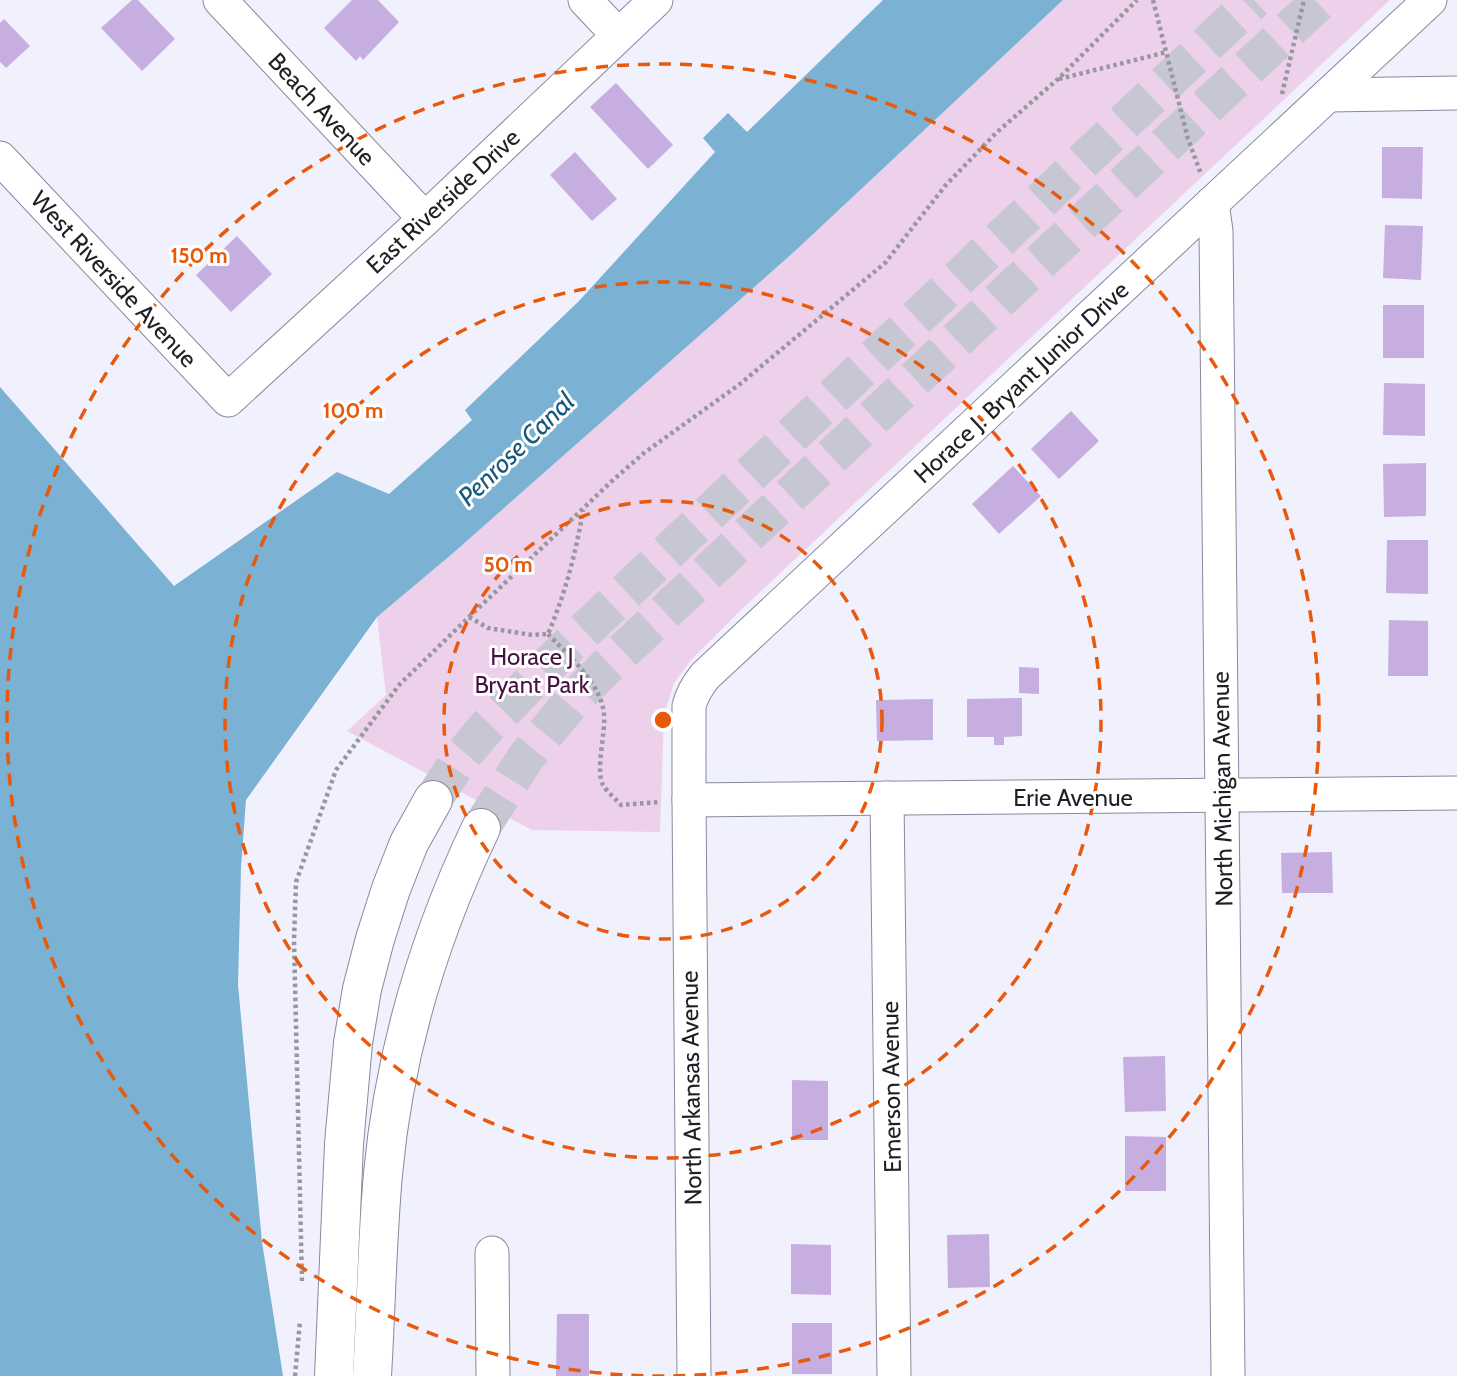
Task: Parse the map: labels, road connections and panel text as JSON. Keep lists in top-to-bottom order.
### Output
{
  "streets": {
    "street": [
      "Beach Avenue",
      "East Riverside Drive",
      "West Riverside Avenue",
      "Horace J. Bryant Junior Drive",
      "North Michigan Avenue",
      "Erie Avenue",
      "Emerson Avenue",
      "North Arkansas Avenue"
    ]
  },
  "crossings": [
    ["Beach Avenue", "East Riverside Drive"],
    ["East Riverside Drive", "West Riverside Avenue"],
    ["Horace J. Bryant Junior Drive", "North Michigan Avenue"],
    ["Horace J. Bryant Junior Drive", "Erie Avenue"],
    ["Horace J. Bryant Junior Drive", "North Arkansas Avenue"],
    ["North Michigan Avenue", "Erie Avenue"],
    ["Erie Avenue", "Emerson Avenue"],
    ["Erie Avenue", "North Arkansas Avenue"]
  ],
  "water": ["Penrose Canal"],
  "parks": ["Horace J Bryant Park"],
  "rings": ["150 m", "100 m", "50 m"]
}
